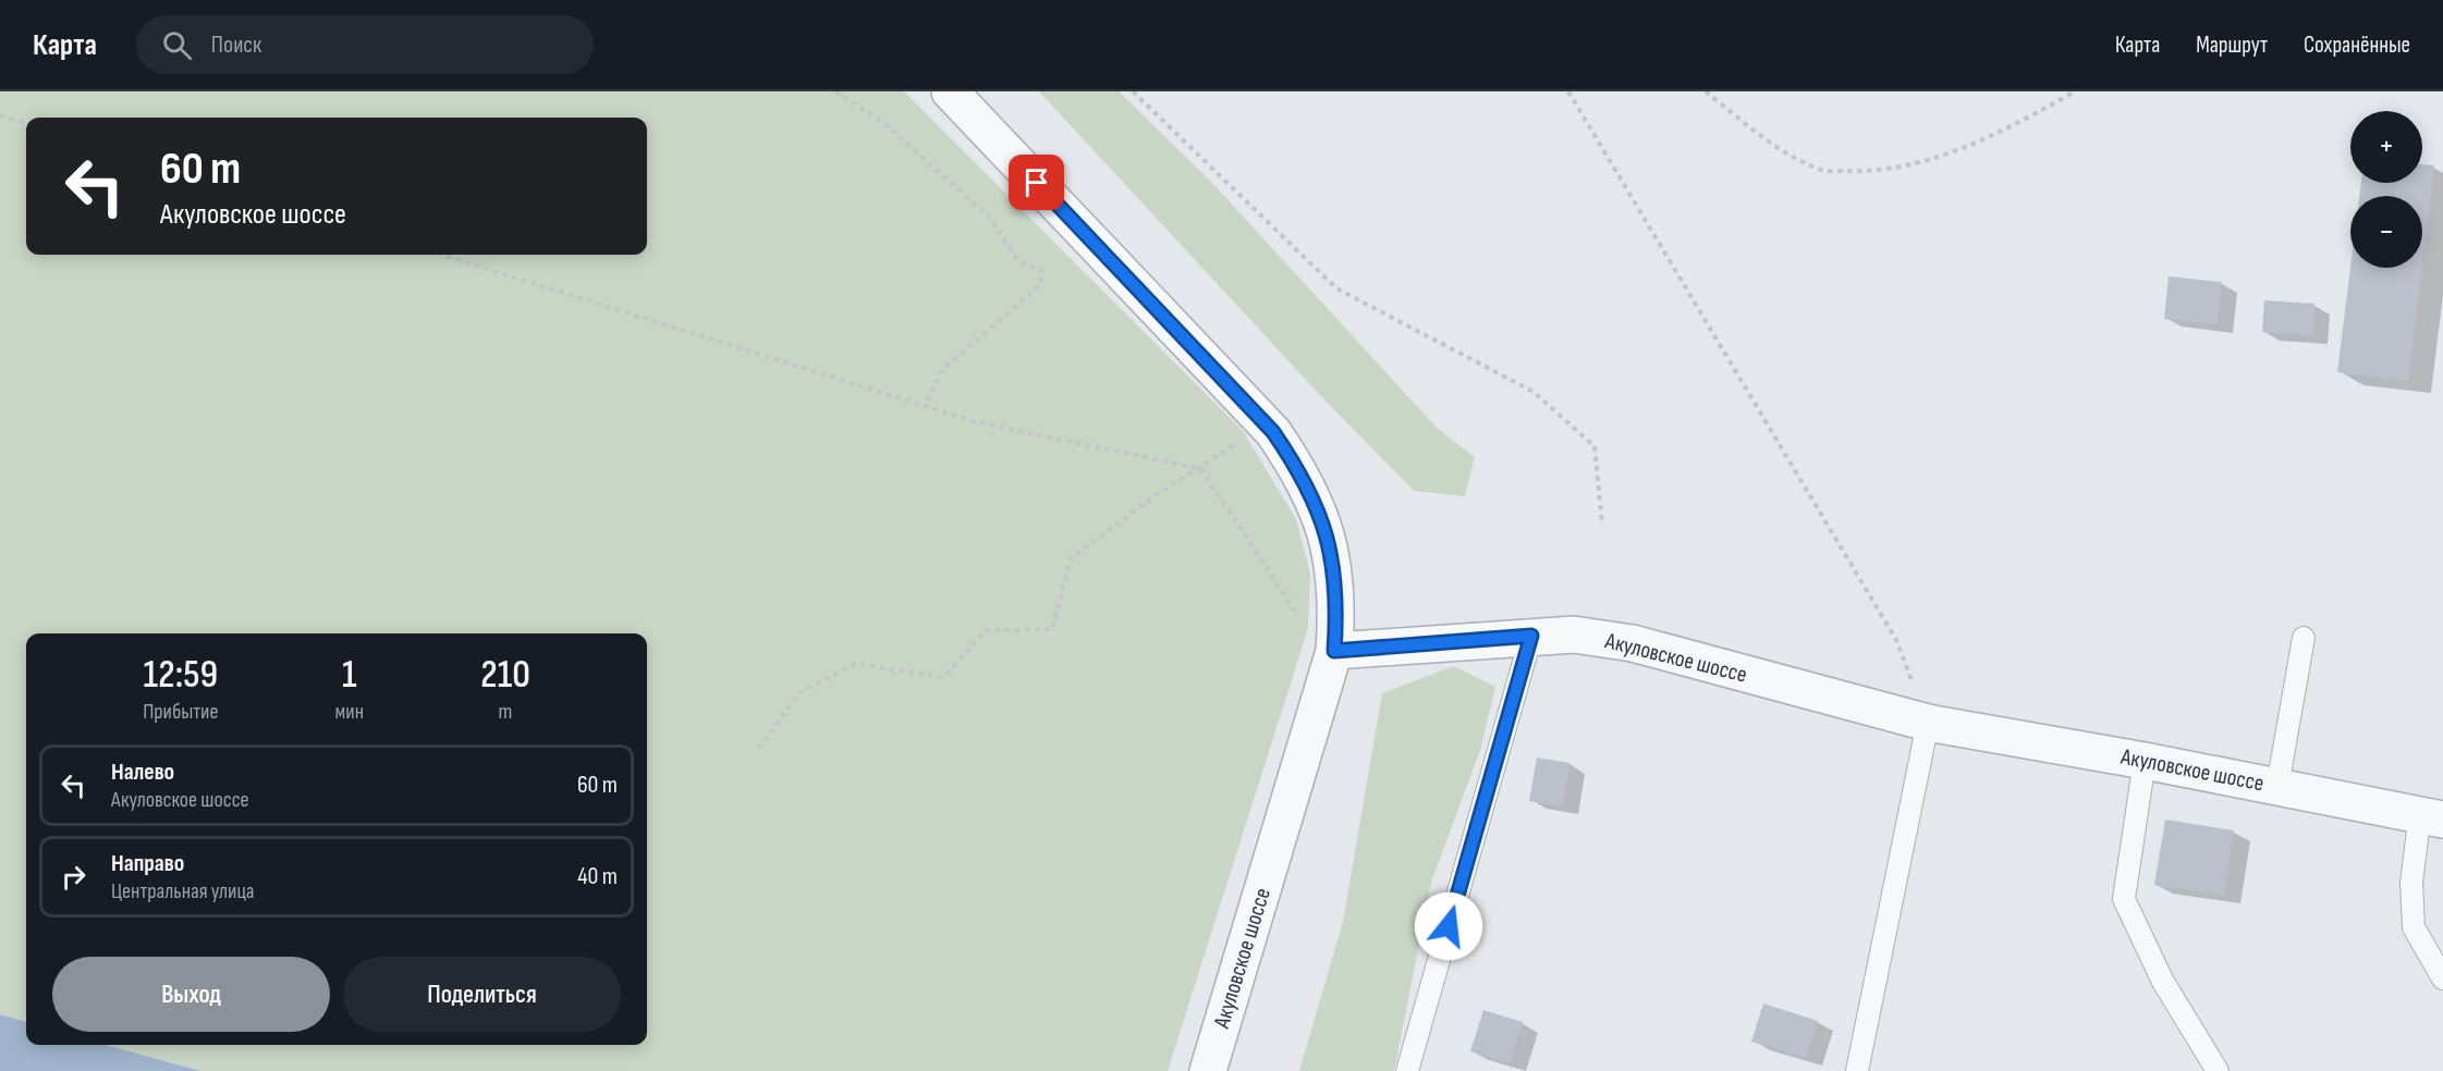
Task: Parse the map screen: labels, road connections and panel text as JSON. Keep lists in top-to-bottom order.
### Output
{
  "streets": {
    "street": ["Акуловское шоссе"]
  },
  "page": {
    "header": "Карта",
    "search": "Поиск",
    "nav": ["Карта", "Маршрут", "Сохранённые"],
    "map_buttons": ["+", "−"],
    "turn": ["60 m", "Акуловское шоссе"],
    "eta": [
      "12:59",
      "Прибытие",
      "1",
      "мин",
      "210",
      "m"
    ],
    "list": [
      {
        "name": "Налево",
        "note": "Акуловское шоссе",
        "value": "60 m"
      },
      {
        "name": "Направо",
        "note": "Центральная улица",
        "value": "40 m"
      }
    ],
    "buttons": ["Выход", "Поделиться"]
  }
}
